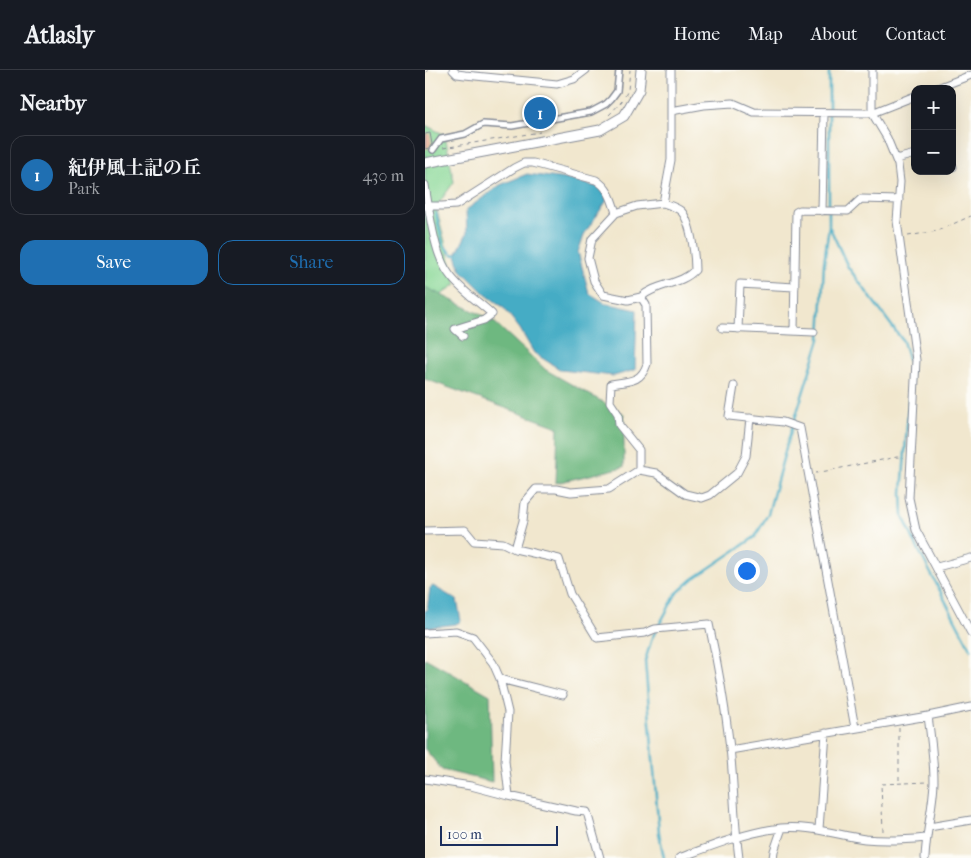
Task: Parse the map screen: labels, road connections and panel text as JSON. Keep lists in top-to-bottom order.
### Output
{
  "scale_bar": "100 m",
  "page": {
    "header": "Atlasly",
    "nav": [
      "Home",
      "Map",
      "About",
      "Contact"
    ],
    "heading": "Nearby",
    "map_buttons": ["+", "−"],
    "pins": "1",
    "list": [
      {
        "mark": "1",
        "name": "紀伊風土記の丘",
        "note": "Park",
        "value": "430 m"
      }
    ],
    "buttons": ["Save", "Share"],
    "scale": "100 m"
  }
}
